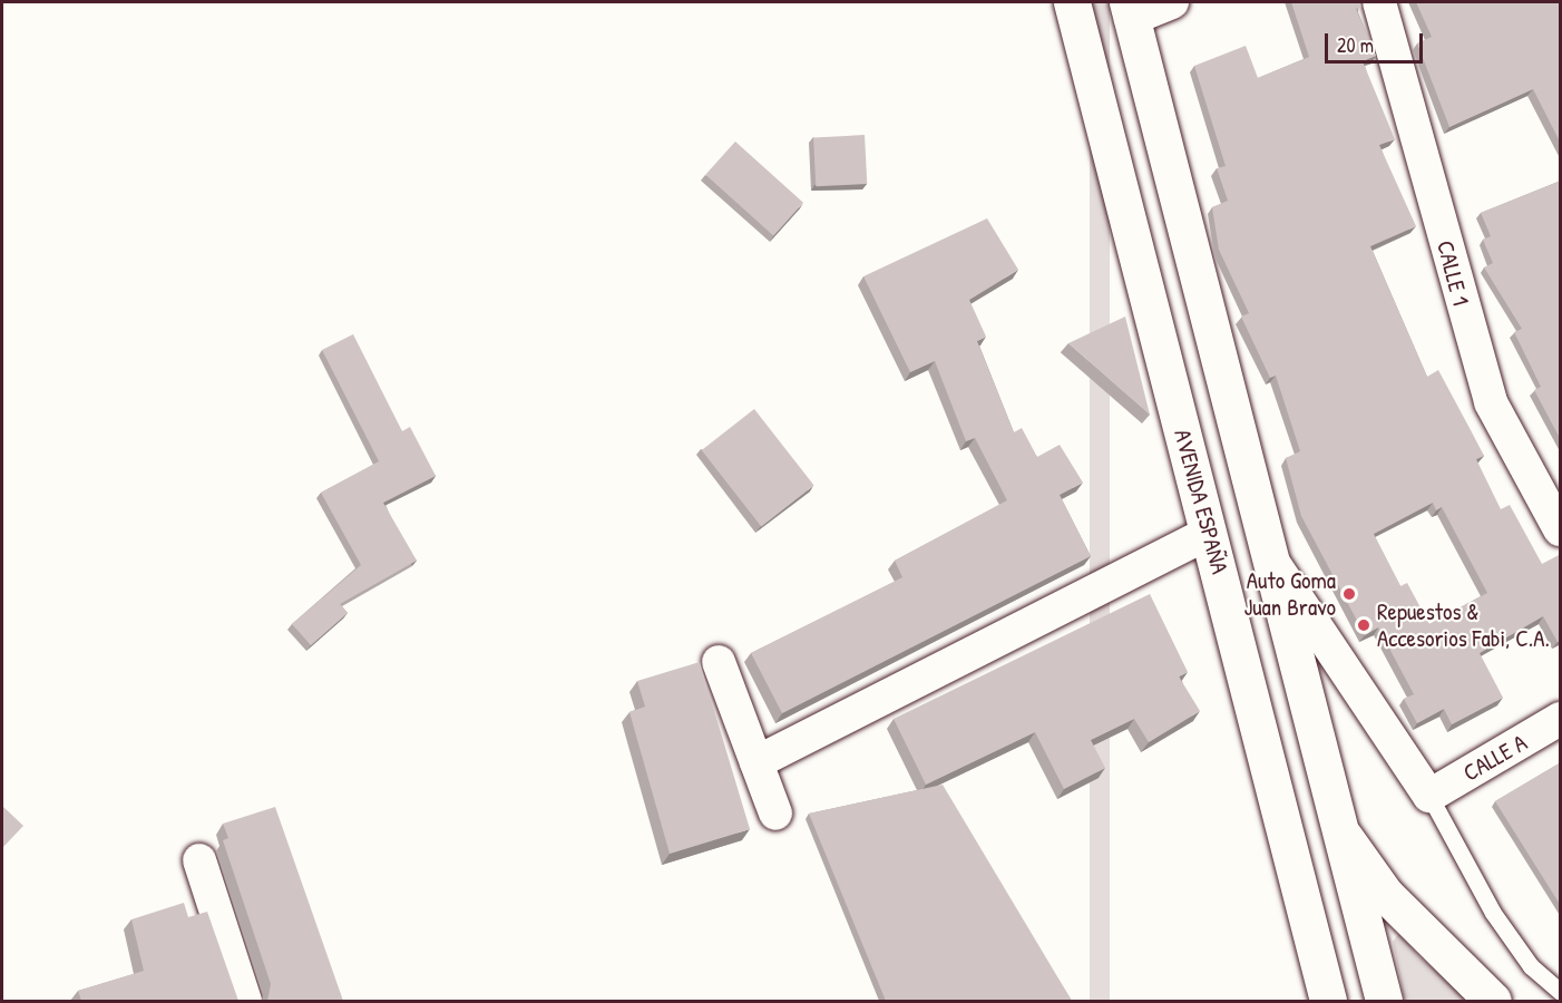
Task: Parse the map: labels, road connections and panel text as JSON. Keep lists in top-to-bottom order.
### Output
{
  "streets": {
    "main road": ["AVENIDA ESPAÑA"],
    "street": ["CALLE 1", "CALLE A"]
  },
  "places": ["Auto Goma Juan Bravo", "Repuestos & Accesorios Fabi, C.A."],
  "scale_bar": "20 m"
}
